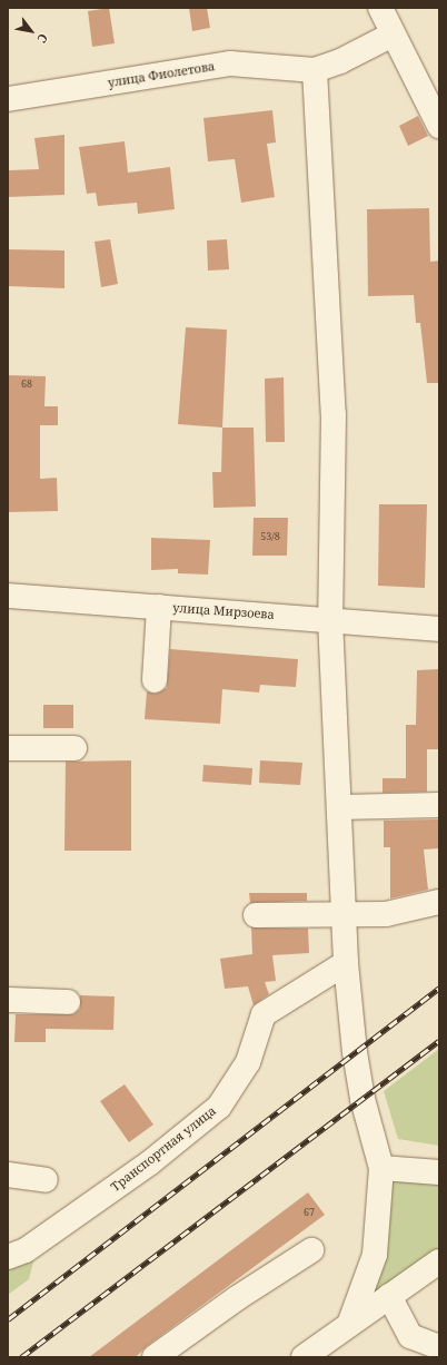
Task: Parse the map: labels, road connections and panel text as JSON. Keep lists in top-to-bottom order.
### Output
{
  "streets": {
    "street": ["улица Фиолетова", "улица Мирзоева", "Транспортная улица"]
  },
  "house_numbers": ["68", "53/8", "67"],
  "north": "bottom right"
}
